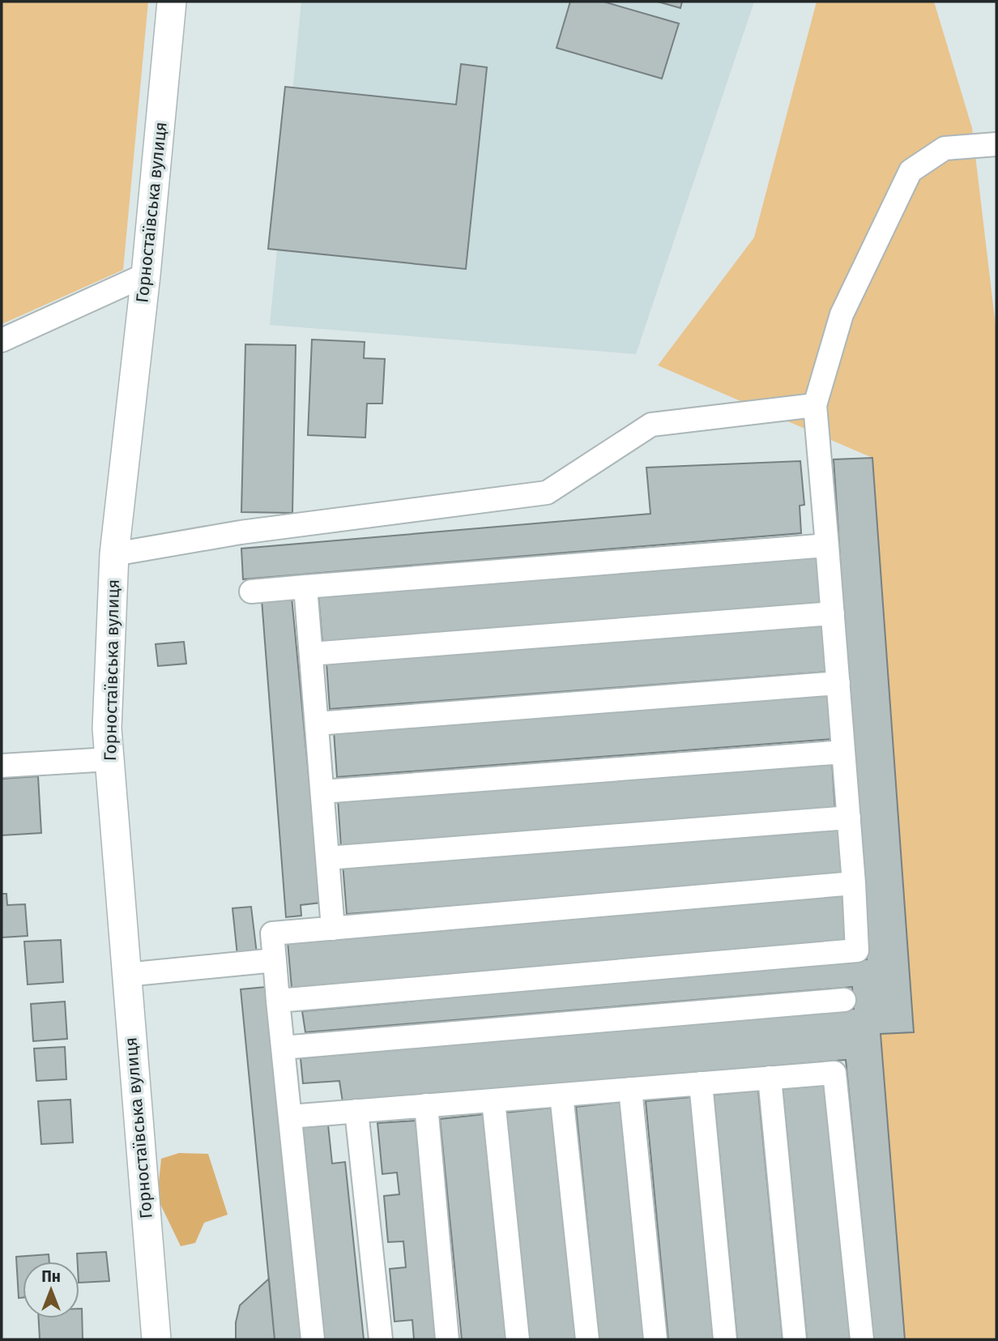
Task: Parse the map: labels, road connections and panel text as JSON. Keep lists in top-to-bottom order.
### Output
{
  "streets": {
    "main road": ["Горностаївська вулиця"]
  },
  "north": "top"
}
